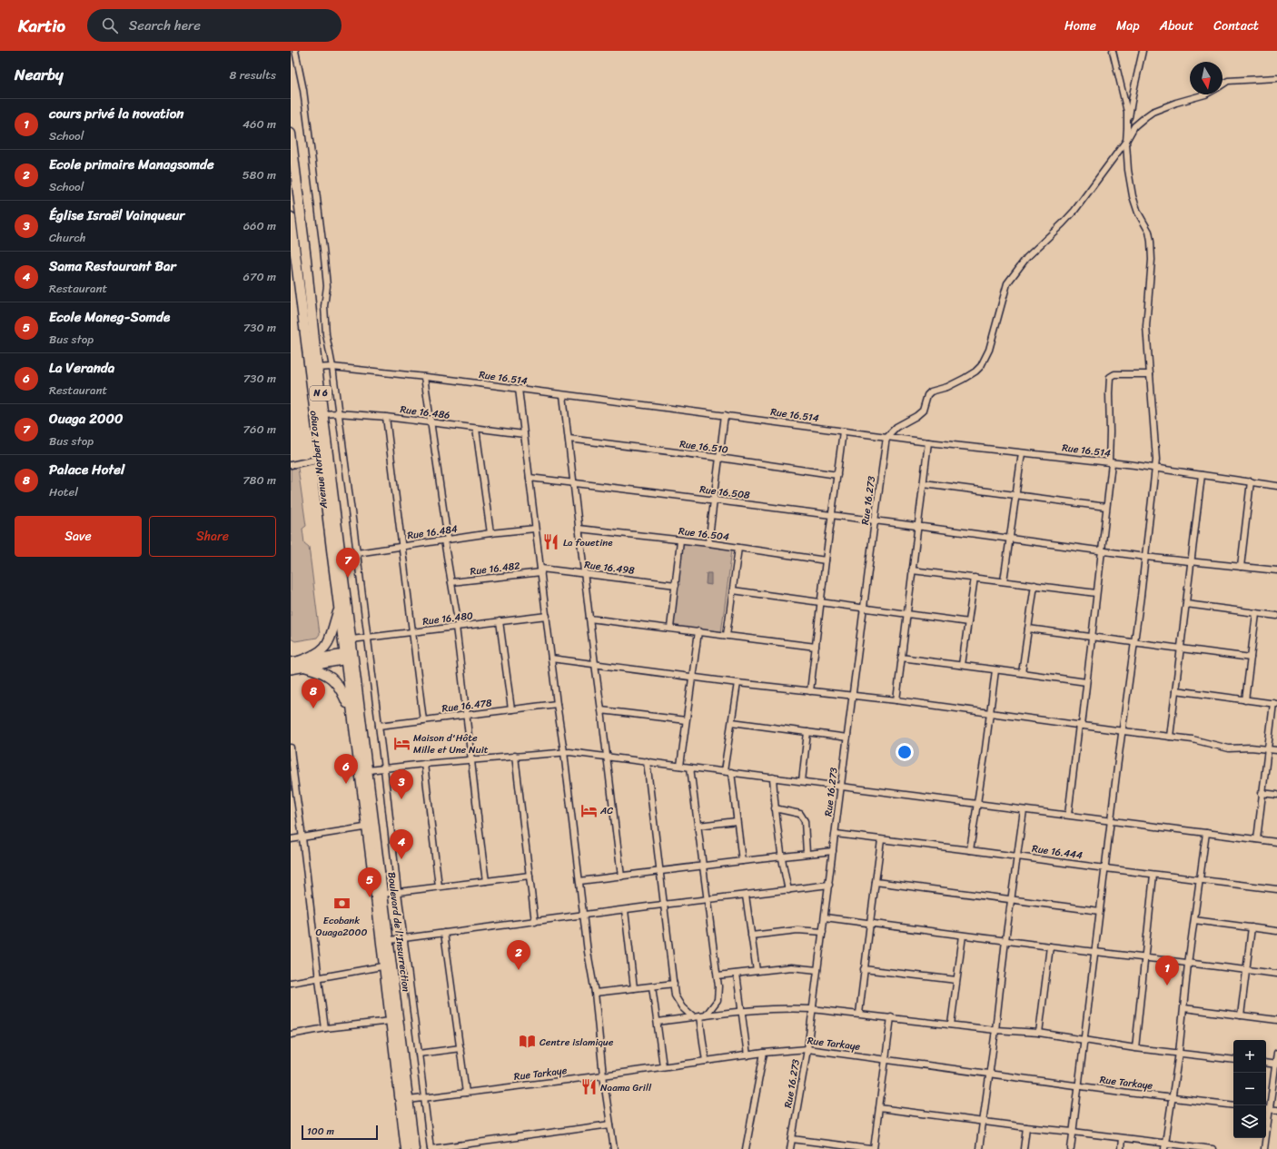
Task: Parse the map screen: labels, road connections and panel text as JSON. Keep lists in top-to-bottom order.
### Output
{
  "streets": {
    "main road": ["N 6", "Avenue Norbert Zongo", "Boulevard de l'Insurrection"],
    "street": [
      "Rue 16.514",
      "Rue 16.486",
      "Rue 16.510",
      "Rue 16.508",
      "Rue 16.273",
      "Rue 16.484",
      "Rue 16.504",
      "Rue 16.498",
      "Rue 16.482",
      "Rue 16.480",
      "Rue 16.478",
      "Rue 16.444",
      "Rue Tarkaye"
    ]
  },
  "crossings": [
    ["Rue 16.514", "Avenue Norbert Zongo"],
    ["Rue 16.514", "Rue 16.273"],
    ["Rue 16.486", "Avenue Norbert Zongo"],
    ["Avenue Norbert Zongo", "Rue 16.484"],
    ["Avenue Norbert Zongo", "Rue 16.480"],
    ["Avenue Norbert Zongo", "Boulevard de l'Insurrection"],
    ["Rue 16.508", "Rue 16.273"],
    ["Rue 16.273", "Rue 16.444"],
    ["Rue 16.273", "Rue Tarkaye"],
    ["Rue 16.498", "Rue 16.482"],
    ["Boulevard de l'Insurrection", "Rue Tarkaye"]
  ],
  "places": {
    "restaurant": ["La fouetine", "Naama Grill"],
    "hotel": ["Maison d'Hôte Mille et Une Nuit", "AC"],
    "bank": ["Ecobank Ouaga2000"],
    "library": ["Centre islamique"]
  },
  "scale_bar": "100 m",
  "north": "bottom",
  "page": {
    "header": "Kartio",
    "search": "Search here",
    "nav": [
      "Home",
      "Map",
      "About",
      "Contact"
    ],
    "heading": ["Nearby", "8 results"],
    "list": [
      {
        "mark": "1",
        "name": "cours privé la novation",
        "note": "School",
        "value": "460 m"
      },
      {
        "mark": "2",
        "name": "Ecole primaire Managsomde",
        "note": "School",
        "value": "580 m"
      },
      {
        "mark": "3",
        "name": "Église Israël Vainqueur",
        "note": "Church",
        "value": "660 m"
      },
      {
        "mark": "4",
        "name": "Sama Restaurant Bar",
        "note": "Restaurant",
        "value": "670 m"
      },
      {
        "mark": "5",
        "name": "Ecole Maneg-Somde",
        "note": "Bus stop",
        "value": "730 m"
      },
      {
        "mark": "6",
        "name": "La Veranda",
        "note": "Restaurant",
        "value": "730 m"
      },
      {
        "mark": "7",
        "name": "Ouaga 2000",
        "note": "Bus stop",
        "value": "760 m"
      },
      {
        "mark": "8",
        "name": "Palace Hotel",
        "note": "Hotel",
        "value": "780 m"
      }
    ],
    "buttons": ["Save", "Share"],
    "pins": [
      "7",
      "8",
      "6",
      "3",
      "4",
      "5",
      "2",
      "1"
    ],
    "map_buttons": ["+", "−"],
    "scale": "100 m"
  }
}
